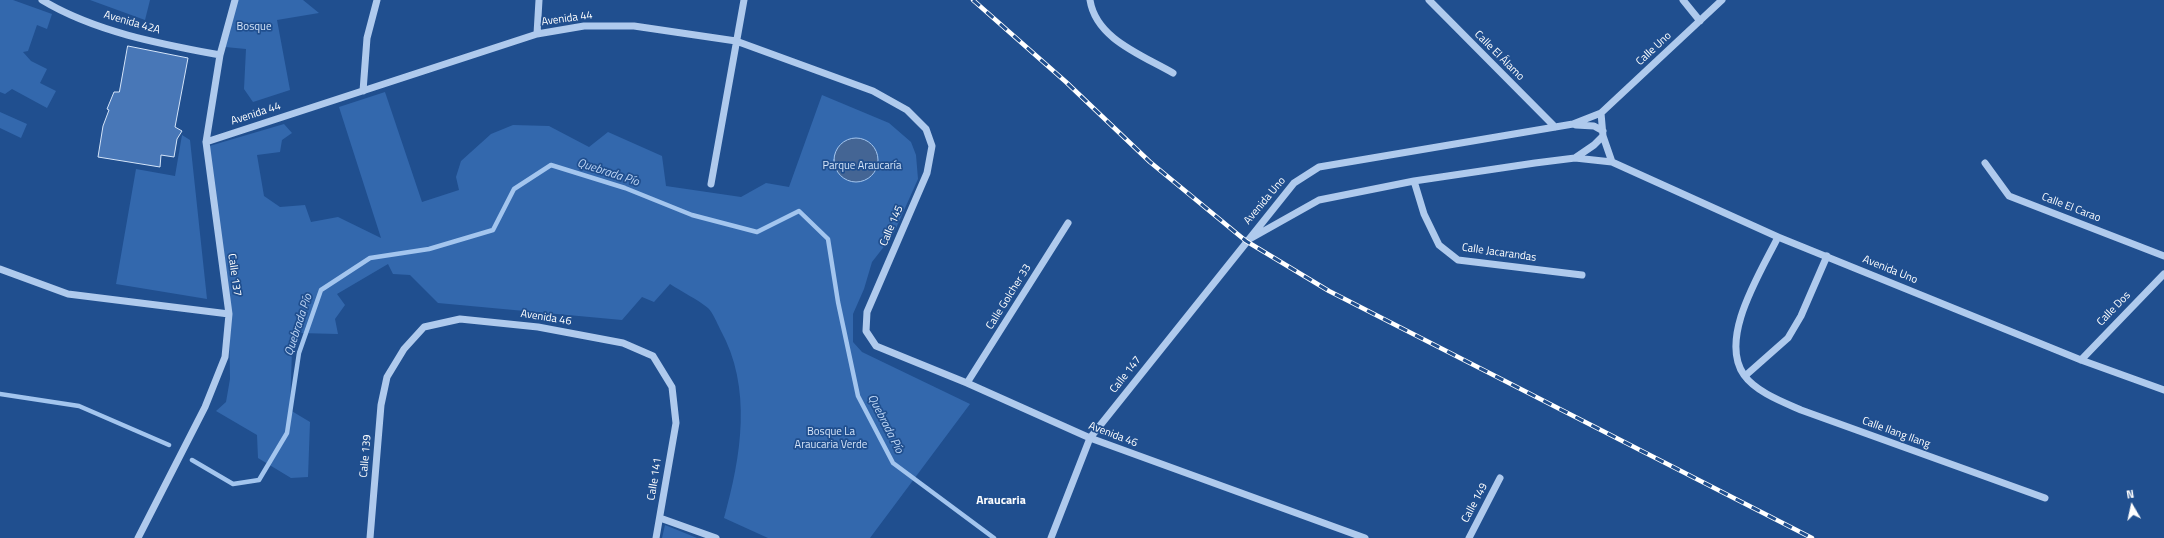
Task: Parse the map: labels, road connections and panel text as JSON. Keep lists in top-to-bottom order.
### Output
{
  "streets": {
    "street": [
      "Avenida 44",
      "Avenida 42A",
      "Calle Uno",
      "Calle El Álamo",
      "Avenida Uno",
      "Calle El Carao",
      "Calle 145",
      "Calle Jacarandas",
      "Calle 137",
      "Calle Golcher 33",
      "Calle Dos",
      "Avenida 46",
      "Calle 147",
      "Calle Ilang Ilang",
      "Calle 139",
      "Calle 141",
      "Calle 149"
    ]
  },
  "crossings": [
    ["Avenida 44", "Calle 145"],
    ["Avenida 44", "Calle 137"],
    ["Avenida 42A", "Calle 137"],
    ["Calle Uno", "Avenida Uno"],
    ["Calle El Álamo", "Avenida Uno"],
    ["Avenida Uno", "Calle Jacarandas"],
    ["Avenida Uno", "Calle Dos"],
    ["Avenida Uno", "Calle 147"],
    ["Avenida Uno", "Calle Ilang Ilang"],
    ["Calle 145", "Avenida 46"],
    ["Calle Golcher 33", "Avenida 46"],
    ["Avenida 46", "Calle 147"],
    ["Avenida 46", "Calle 139"],
    ["Avenida 46", "Calle 141"]
  ],
  "districts": ["Araucaria"],
  "water": ["Quebrada Pío"],
  "parks": ["Bosque", "Parque Araucaría", "Bosque La Araucaria Verde"],
  "north": "top"
}
